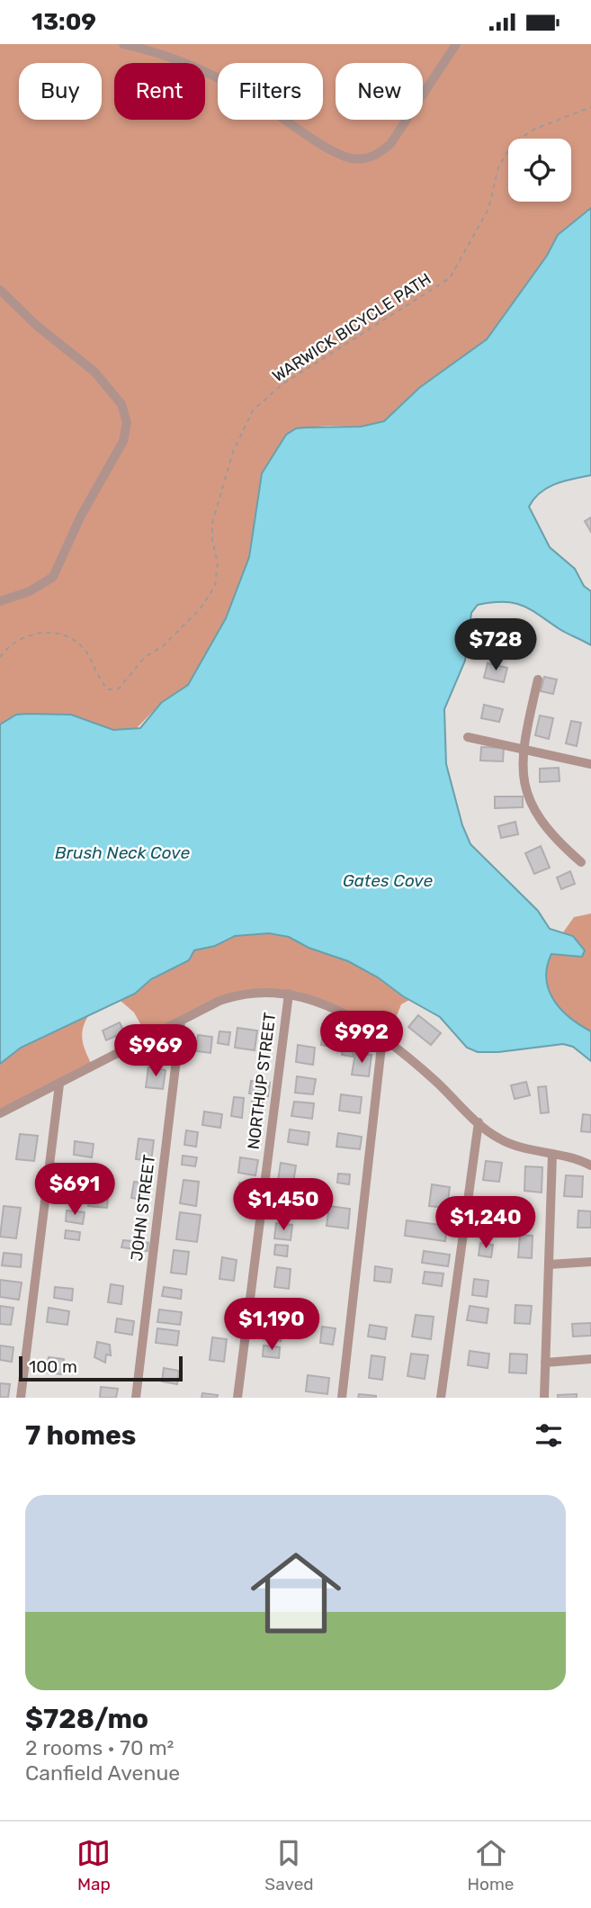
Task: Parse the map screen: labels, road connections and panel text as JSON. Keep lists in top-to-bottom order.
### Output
{
  "streets": {
    "street": ["NORTHUP STREET", "JOHN STREET"],
    "path": ["WARWICK BICYCLE PATH"]
  },
  "water": ["Brush Neck Cove", "Gates Cove"],
  "scale_bar": "100 m",
  "page": {
    "status": "13:09",
    "chip": [
      "Buy",
      "Rent",
      "Filters",
      "New"
    ],
    "price": [
      "$728",
      "$992",
      "$969",
      "$691",
      "$1,450",
      "$1,240",
      "$1,190"
    ],
    "scale": "100 m",
    "heading": "7 homes",
    "list": [
      {
        "name": "$728/mo",
        "note": "2 rooms · 70 m² · Canfield Avenue"
      }
    ],
    "tabs": ["Map", "Saved", "Home"]
  }
}
